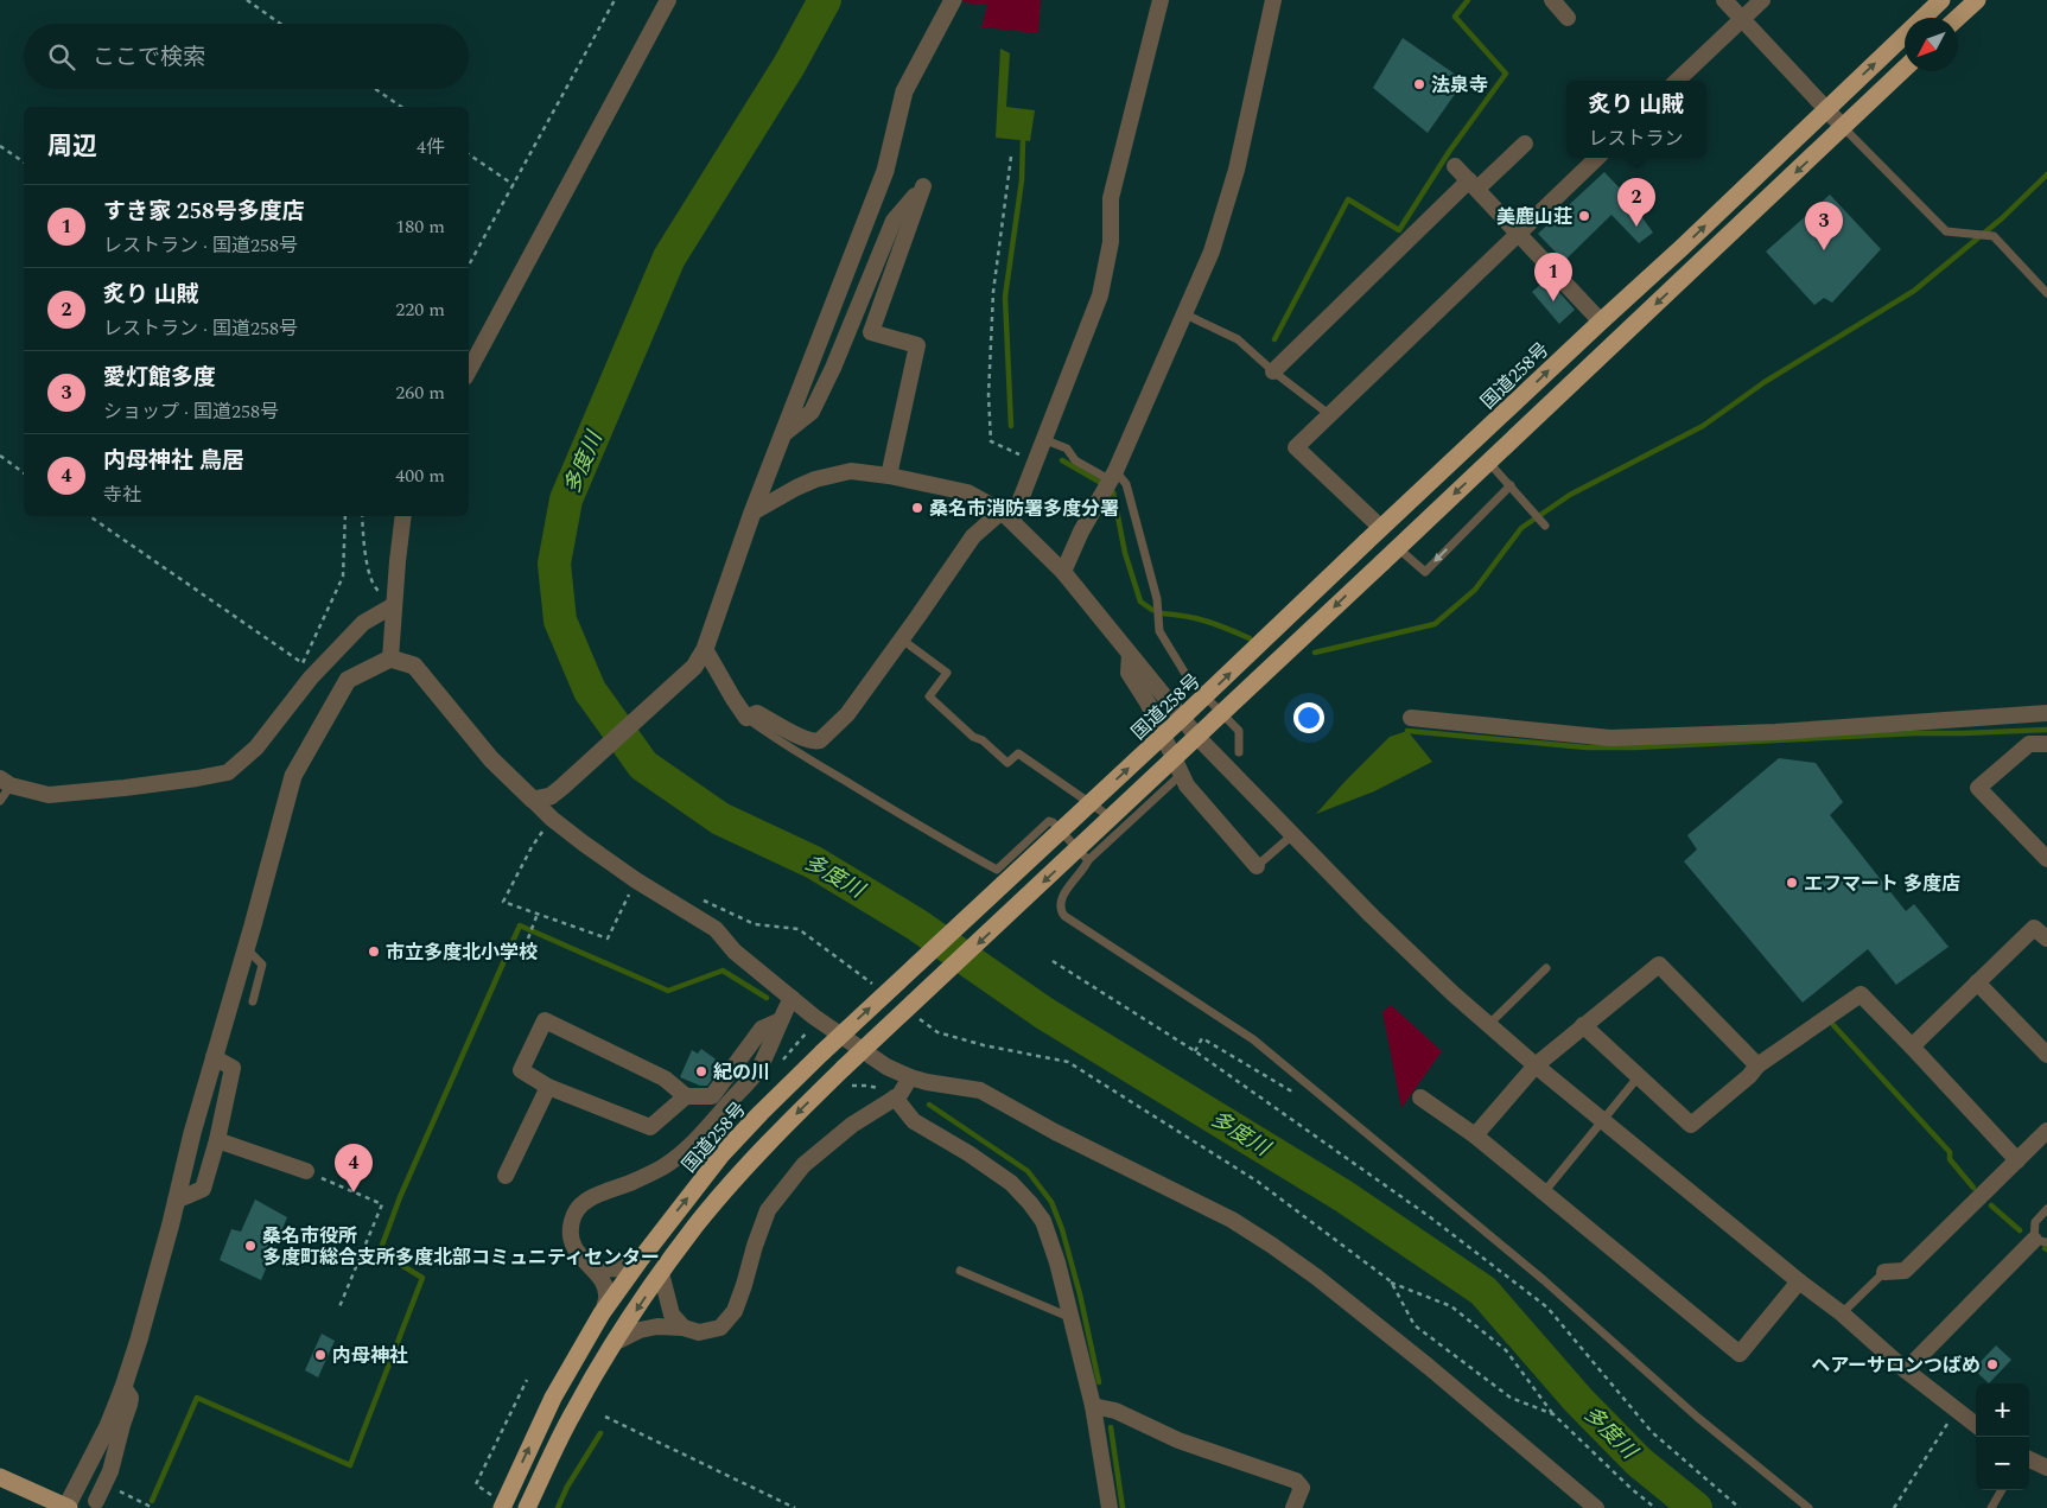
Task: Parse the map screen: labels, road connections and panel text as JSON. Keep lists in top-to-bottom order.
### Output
{
  "streets": {
    "highway": ["国道258号"]
  },
  "water": ["多度川"],
  "places": [
    "法泉寺",
    "美鹿山荘",
    "桑名市消防署多度分署",
    "エフマート 多度店",
    "市立多度北小学校",
    "紀の川",
    "桑名市役所 多度町総合支所多度北部コミュニティセンター",
    "内母神社",
    "ヘアーサロンつばめ"
  ],
  "north": "bottom left",
  "page": {
    "search": "ここで検索",
    "popup": ["炙り 山賊", "レストラン"],
    "heading": ["周辺", "4件"],
    "pins": [
      "2",
      "3",
      "1",
      "4"
    ],
    "list": [
      {
        "mark": "1",
        "name": "すき家 258号多度店",
        "note": "レストラン · 国道258号",
        "value": "180 m"
      },
      {
        "mark": "2",
        "name": "炙り 山賊",
        "note": "レストラン · 国道258号",
        "value": "220 m"
      },
      {
        "mark": "3",
        "name": "愛灯館多度",
        "note": "ショップ · 国道258号",
        "value": "260 m"
      },
      {
        "mark": "4",
        "name": "内母神社 鳥居",
        "note": "寺社",
        "value": "400 m"
      }
    ],
    "map_buttons": ["+", "−"]
  }
}
